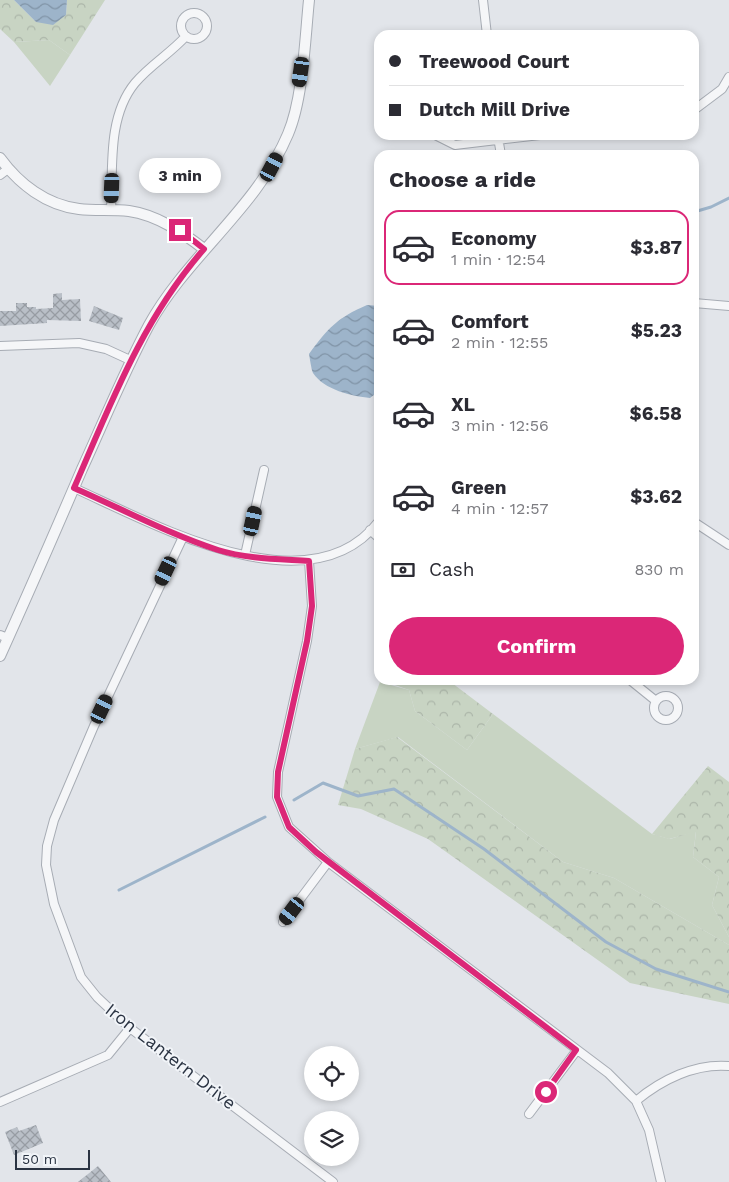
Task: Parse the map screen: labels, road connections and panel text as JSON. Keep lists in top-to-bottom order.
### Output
{
  "streets": {
    "street": ["Iron Lantern Drive"]
  },
  "scale_bar": "50 m",
  "page": {
    "banner": ["Treewood Court", "Dutch Mill Drive"],
    "heading": "Choose a ride",
    "bubble": "3 min",
    "list": [
      {
        "name": "Economy",
        "note": "1 min · 12:54",
        "value": "$3.87"
      },
      {
        "name": "Comfort",
        "note": "2 min · 12:55",
        "value": "$5.23"
      },
      {
        "name": "XL",
        "note": "3 min · 12:56",
        "value": "$6.58"
      },
      {
        "name": "Green",
        "note": "4 min · 12:57",
        "value": "$3.62"
      }
    ],
    "pay": ["Cash", "830 m"],
    "buttons": "Confirm",
    "scale": "50 m"
  }
}
